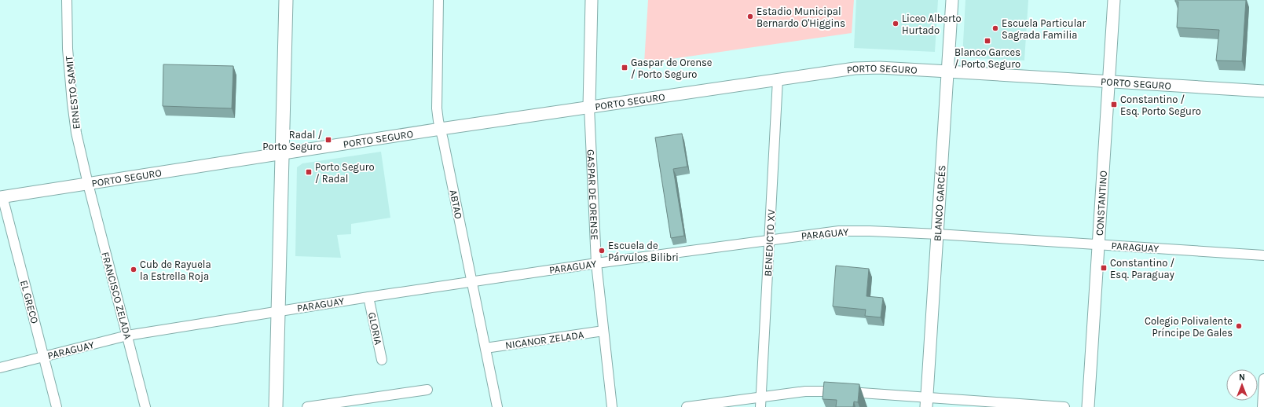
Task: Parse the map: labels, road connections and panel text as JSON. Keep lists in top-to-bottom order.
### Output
{
  "streets": {
    "street": [
      "PORTO SEGURO",
      "ERNESTO SAMIT",
      "GASPAR DE ORENSE",
      "BLANCO GARCÉS",
      "CONSTANTINO",
      "ABTAO",
      "PARAGUAY",
      "BENEDICTO XV",
      "FRANCISCO ZELADA",
      "EL GRECO",
      "GLORIA",
      "NICANOR ZELADA"
    ]
  },
  "crossings": [
    ["PORTO SEGURO", "ERNESTO SAMIT"],
    ["PORTO SEGURO", "GASPAR DE ORENSE"],
    ["PORTO SEGURO", "BLANCO GARCÉS"],
    ["PORTO SEGURO", "CONSTANTINO"],
    ["PORTO SEGURO", "ABTAO"],
    ["PORTO SEGURO", "BENEDICTO XV"],
    ["PORTO SEGURO", "FRANCISCO ZELADA"],
    ["PORTO SEGURO", "EL GRECO"],
    ["ERNESTO SAMIT", "FRANCISCO ZELADA"],
    ["GASPAR DE ORENSE", "PARAGUAY"],
    ["GASPAR DE ORENSE", "NICANOR ZELADA"],
    ["BLANCO GARCÉS", "PARAGUAY"],
    ["CONSTANTINO", "PARAGUAY"],
    ["ABTAO", "PARAGUAY"],
    ["ABTAO", "NICANOR ZELADA"],
    ["PARAGUAY", "BENEDICTO XV"],
    ["PARAGUAY", "FRANCISCO ZELADA"],
    ["PARAGUAY", "EL GRECO"],
    ["PARAGUAY", "GLORIA"]
  ],
  "places": {
    "other": [
      "Estadio Municipal Bernardo O'Higgins",
      "Liceo Alberto Hurtado",
      "Escuela Particular Sagrada Familia",
      "Escuela de Párvulos Bilibri",
      "Cub de Rayuela la Estrella Roja",
      "Colegio Polivalente Príncipe De Gales"
    ],
    "transit": [
      "Blanco Garces / Porto Seguro",
      "Gaspar de Orense / Porto Seguro",
      "Constantino / Esq. Porto Seguro",
      "Radal / Porto Seguro",
      "Porto Seguro / Radal",
      "Constantino / Esq. Paraguay"
    ]
  },
  "north": "top"
}
